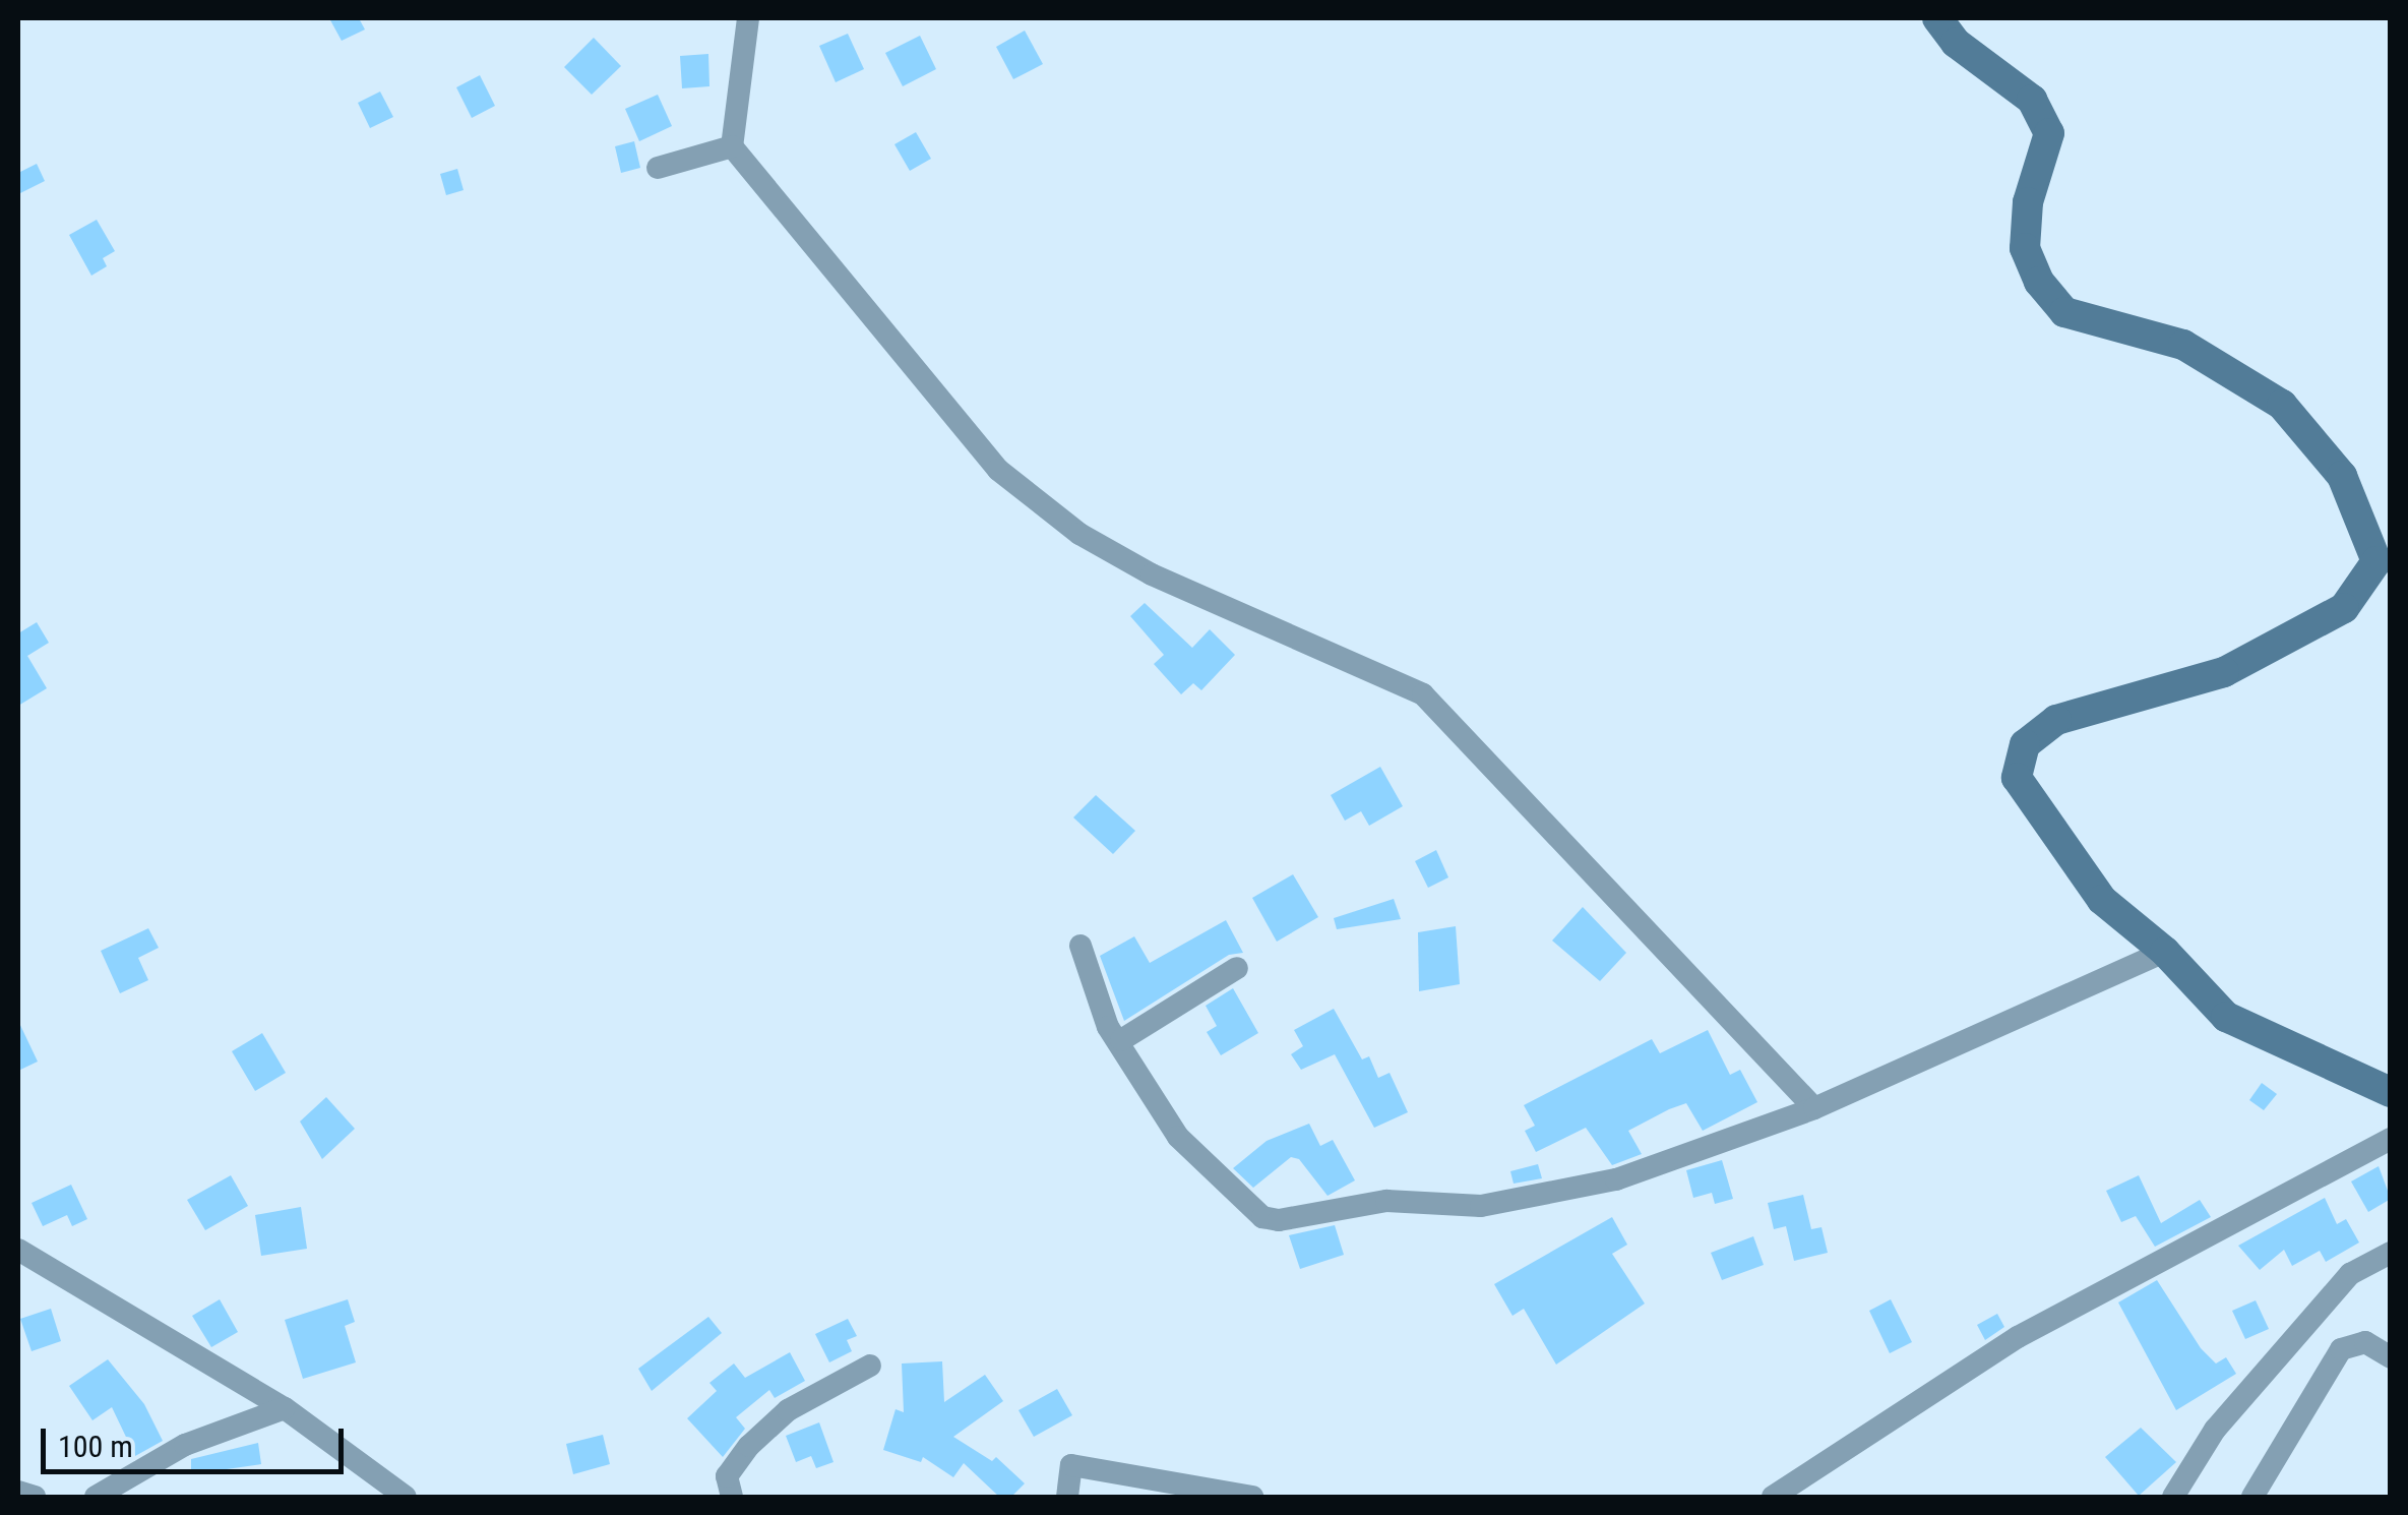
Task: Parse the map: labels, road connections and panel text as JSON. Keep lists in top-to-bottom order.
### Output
{
  "scale_bar": "100 m"
}
